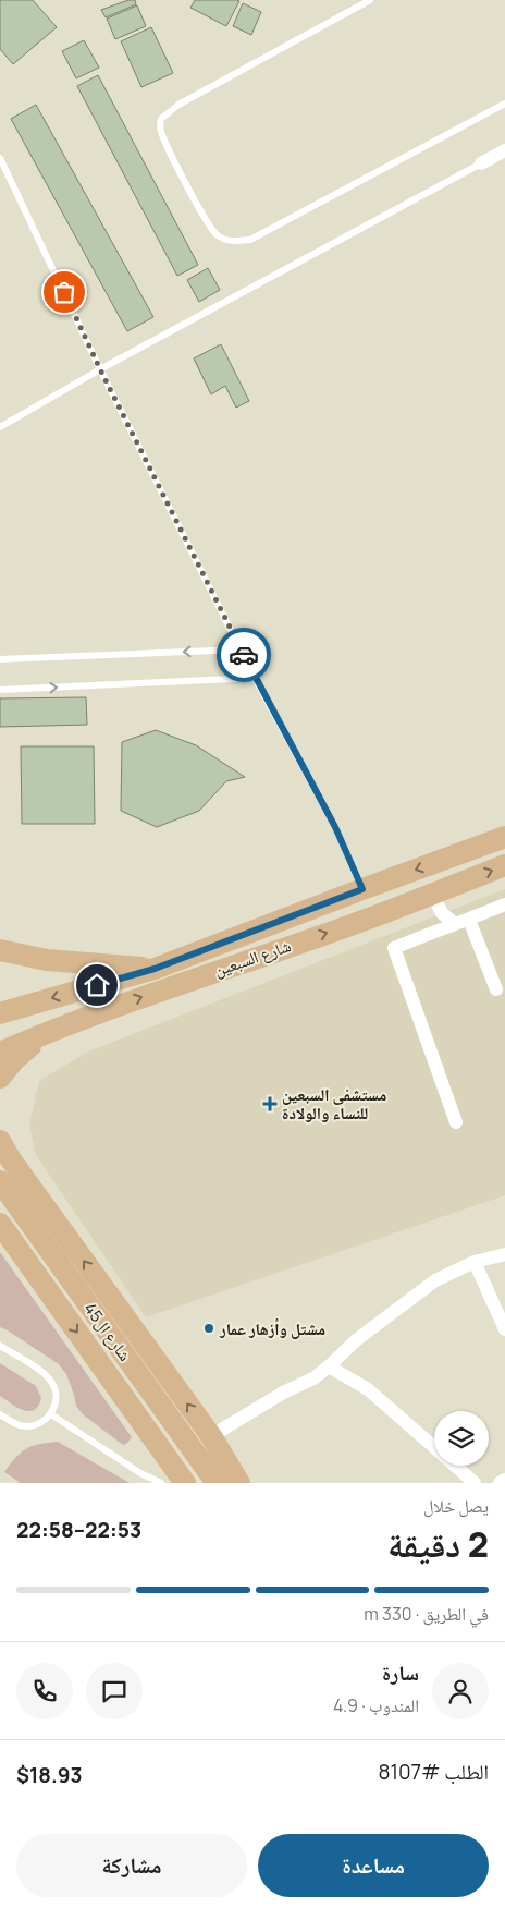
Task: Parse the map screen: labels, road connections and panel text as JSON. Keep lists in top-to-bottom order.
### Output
{
  "streets": {
    "main road": ["شارع السبعين", "شارع ال45"]
  },
  "places": {
    "health": ["مستشفى السبعين للنساء والولادة"],
    "other": ["مشتل وأزهار عمار"]
  },
  "page": {
    "heading": ["2 دقيقة", "يصل خلال", "22:53–22:58"],
    "panel": [
      "سارة",
      "المندوب · 4.9",
      "الطلب #8107",
      "$18.93"
    ],
    "bar": "في الطريق · 330 m",
    "buttons": ["مساعدة", "مشاركة"]
  }
}
